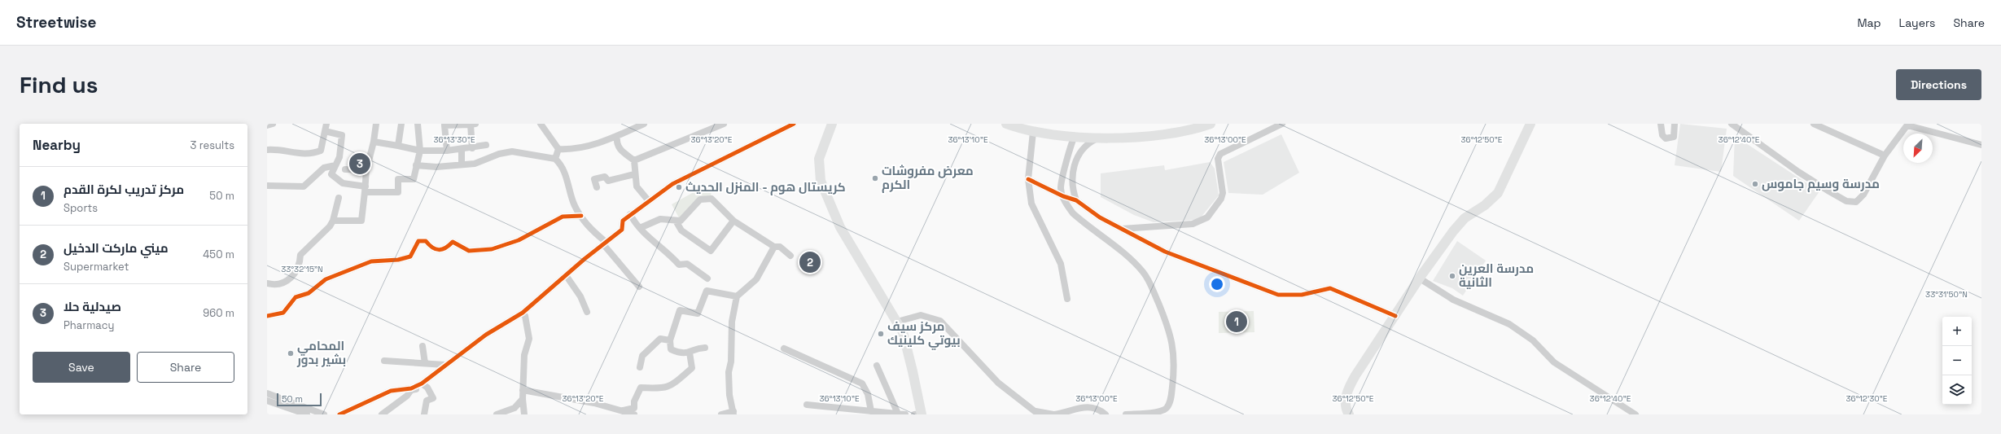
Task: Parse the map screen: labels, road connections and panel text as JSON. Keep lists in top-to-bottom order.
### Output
{
  "places": [
    "معرض مفروشات الكرم",
    "مدرسة وسيم جاموس",
    "كريستال هوم - المنزل الحديث",
    "مدرسة العرين الثانية",
    "مركز سيف بيوتي كلينيك",
    "المحامي بشير بدور"
  ],
  "scale_bar": "50 m",
  "north": "bottom left",
  "page": {
    "header": "Streetwise",
    "nav": ["Map", "Layers", "Share"],
    "buttons": [
      "Directions",
      ["Save", "Share"]
    ],
    "title": "Find us",
    "heading": ["Nearby", "3 results"],
    "pins": ["3", "2", "1"],
    "list": [
      {
        "mark": "1",
        "name": "مركز تدريب لكرة القدم",
        "note": "Sports",
        "value": "50 m"
      },
      {
        "mark": "2",
        "name": "ميني ماركت الدخيل",
        "note": "Supermarket",
        "value": "450 m"
      },
      {
        "mark": "3",
        "name": "صيدلية حلا",
        "note": "Pharmacy",
        "value": "960 m"
      }
    ],
    "map_buttons": ["+", "−"],
    "scale": "50 m"
  },
  "coordinates": [
    "36°13'30\"E",
    "36°13'20\"E",
    "36°13'10\"E",
    "36°13'00\"E",
    "36°12'50\"E",
    "36°12'40\"E",
    "33°32'15\"N",
    "33°31'50\"N",
    "36°12'30\"E"
  ]
}
